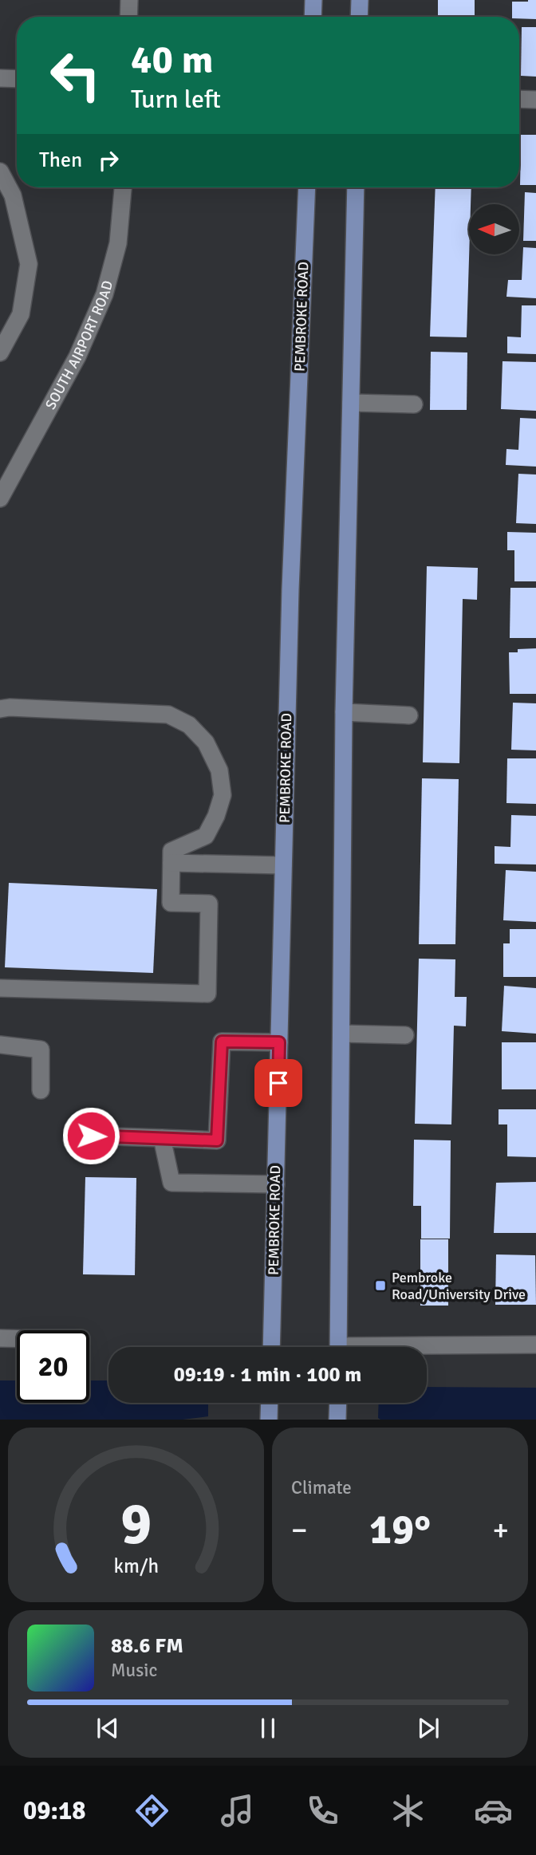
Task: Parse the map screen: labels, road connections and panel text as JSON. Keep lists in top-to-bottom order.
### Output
{
  "streets": {
    "main road": ["PEMBROKE ROAD"],
    "street": ["SOUTH AIRPORT ROAD"]
  },
  "places": {
    "transit": ["Pembroke Road/University Drive"]
  },
  "north": "left",
  "page": {
    "turn": ["40 m", "Turn left"],
    "then": "Then",
    "limit": "20",
    "trip": "09:19 · 1 min · 100 m",
    "tile": "Climate",
    "heat": ["−", "19°", "+"],
    "song": ["88.6 FM", "Music"],
    "tabs": "09:18",
    "gauge": ["9", "km/h"]
  }
}
